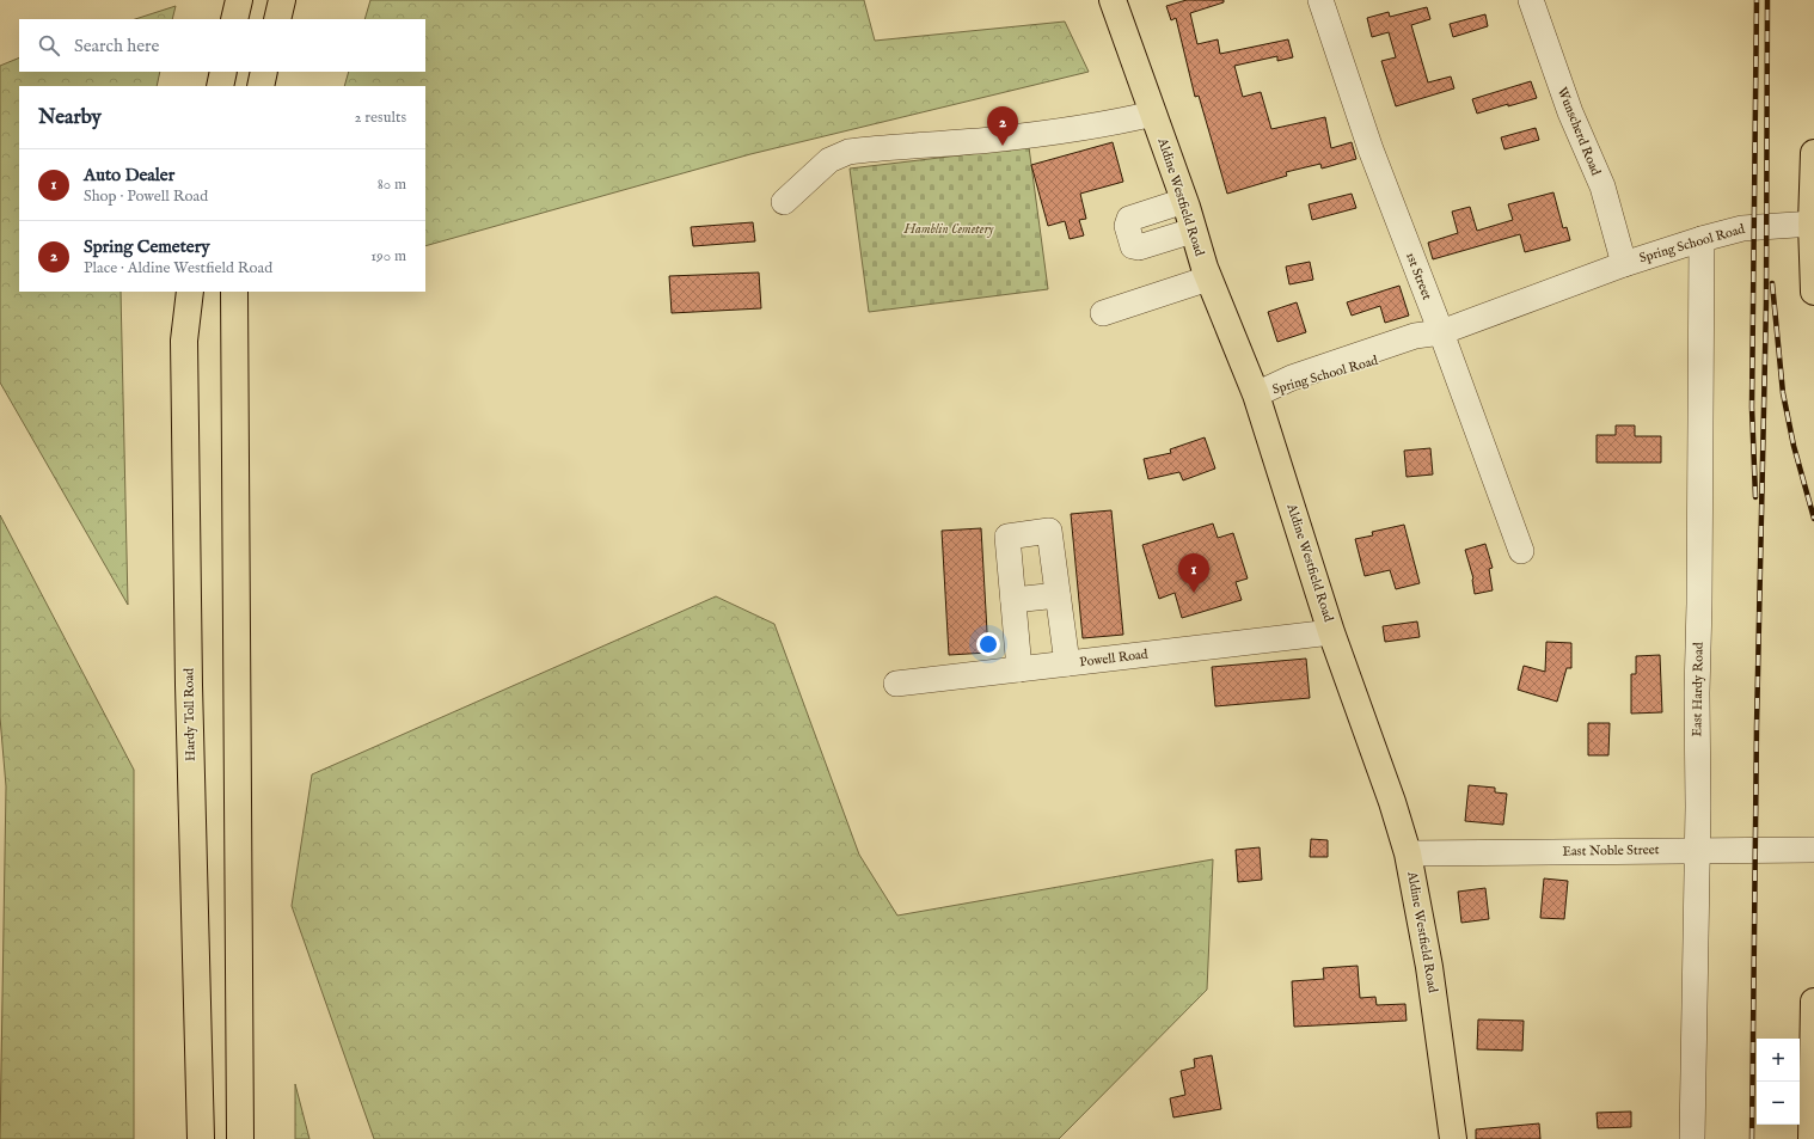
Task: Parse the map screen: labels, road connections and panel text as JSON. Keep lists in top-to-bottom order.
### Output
{
  "streets": {
    "main road": ["Aldine Westfield Road", "Hardy Toll Road"],
    "street": [
      "Wunscherd Road",
      "Spring School Road",
      "1st Street",
      "Powell Road",
      "East Hardy Road",
      "East Noble Street"
    ]
  },
  "crossings": [
    ["Wunscherd Road", "Spring School Road"],
    ["Aldine Westfield Road", "Spring School Road"],
    ["Aldine Westfield Road", "Powell Road"],
    ["Aldine Westfield Road", "East Noble Street"],
    ["Spring School Road", "1st Street"],
    ["Spring School Road", "East Hardy Road"],
    ["East Hardy Road", "East Noble Street"]
  ],
  "parks": ["Hamblin Cemetery"],
  "page": {
    "search": "Search here",
    "heading": ["Nearby", "2 results"],
    "pins": ["2", "1"],
    "list": [
      {
        "mark": "1",
        "name": "Auto Dealer",
        "note": "Shop · Powell Road",
        "value": "80 m"
      },
      {
        "mark": "2",
        "name": "Spring Cemetery",
        "note": "Place · Aldine Westfield Road",
        "value": "190 m"
      }
    ],
    "map_buttons": ["+", "−"]
  }
}
